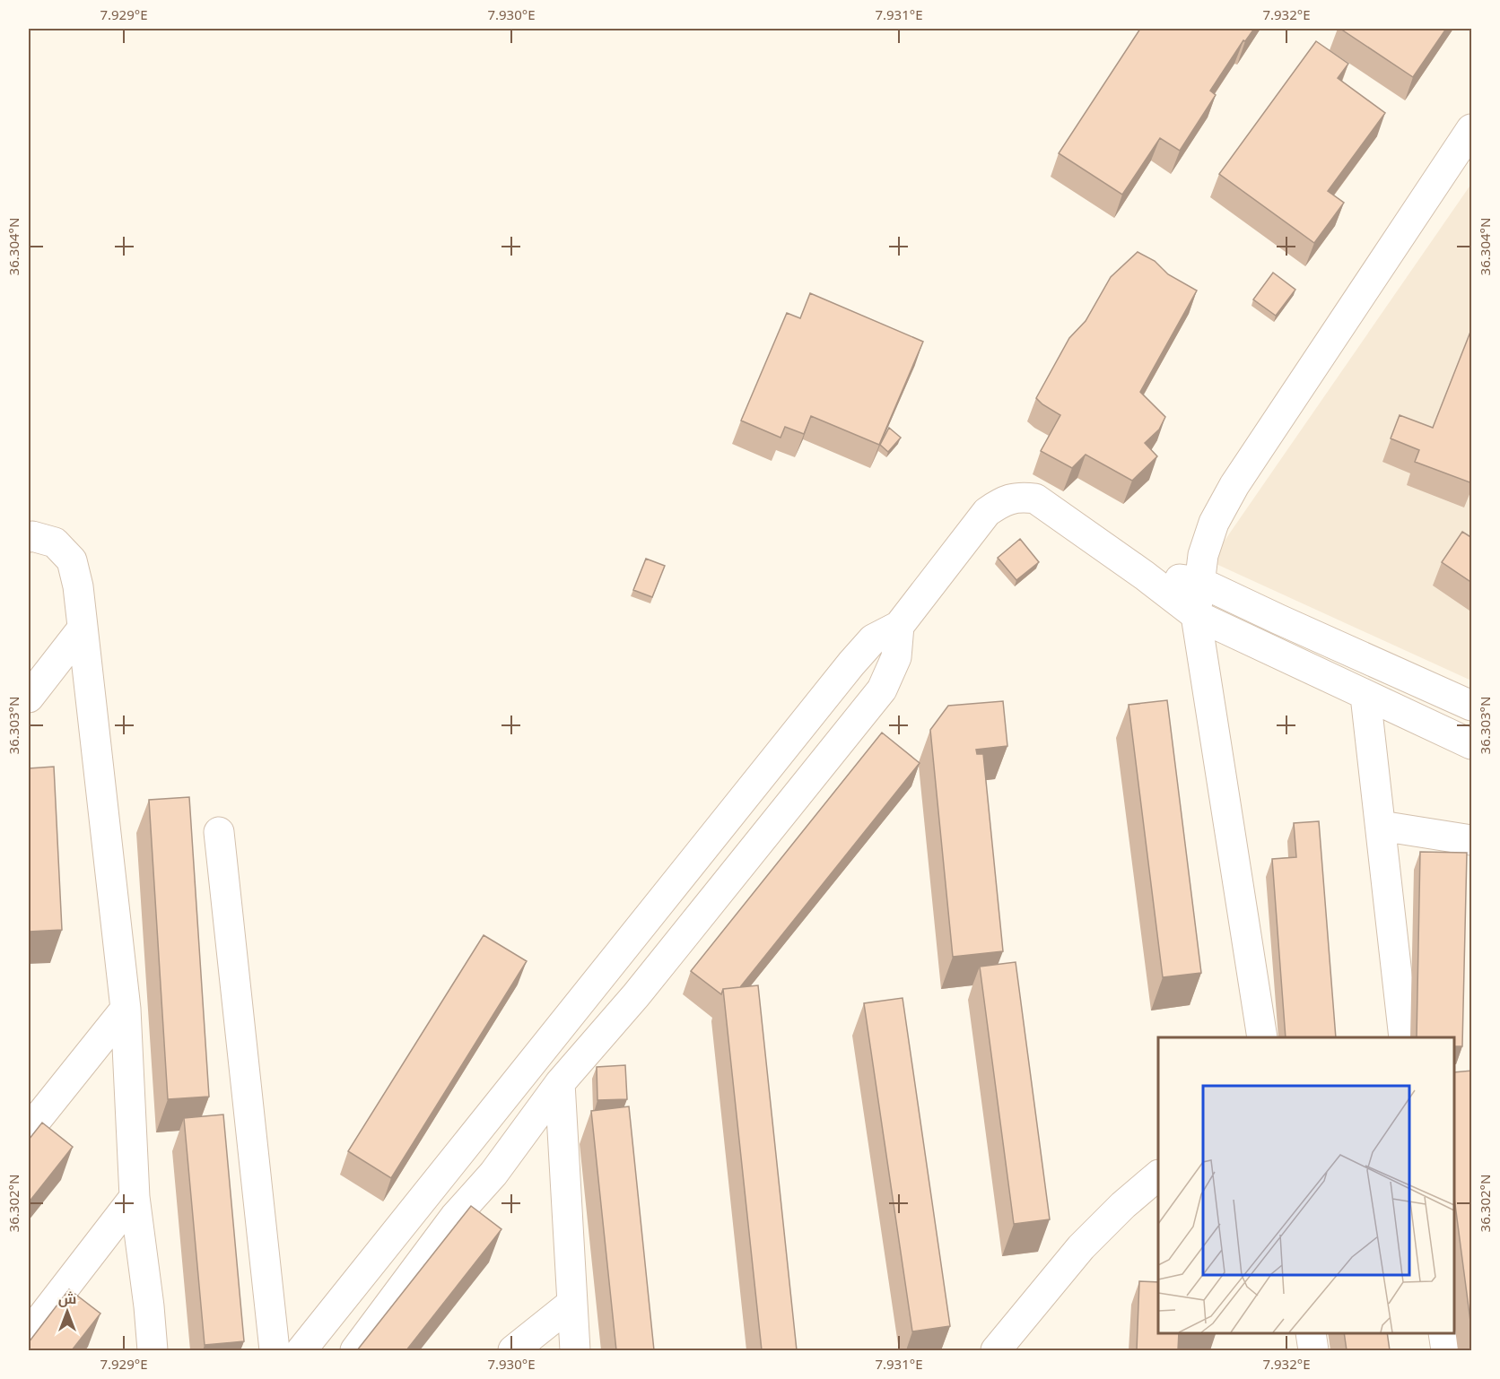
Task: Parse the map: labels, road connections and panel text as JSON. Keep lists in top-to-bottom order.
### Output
{
  "north": "top",
  "coordinates": [
    "7.929°E",
    "7.930°E",
    "7.931°E",
    "7.932°E",
    "36.304°N",
    "36.303°N",
    "36.302°N"
  ]
}
